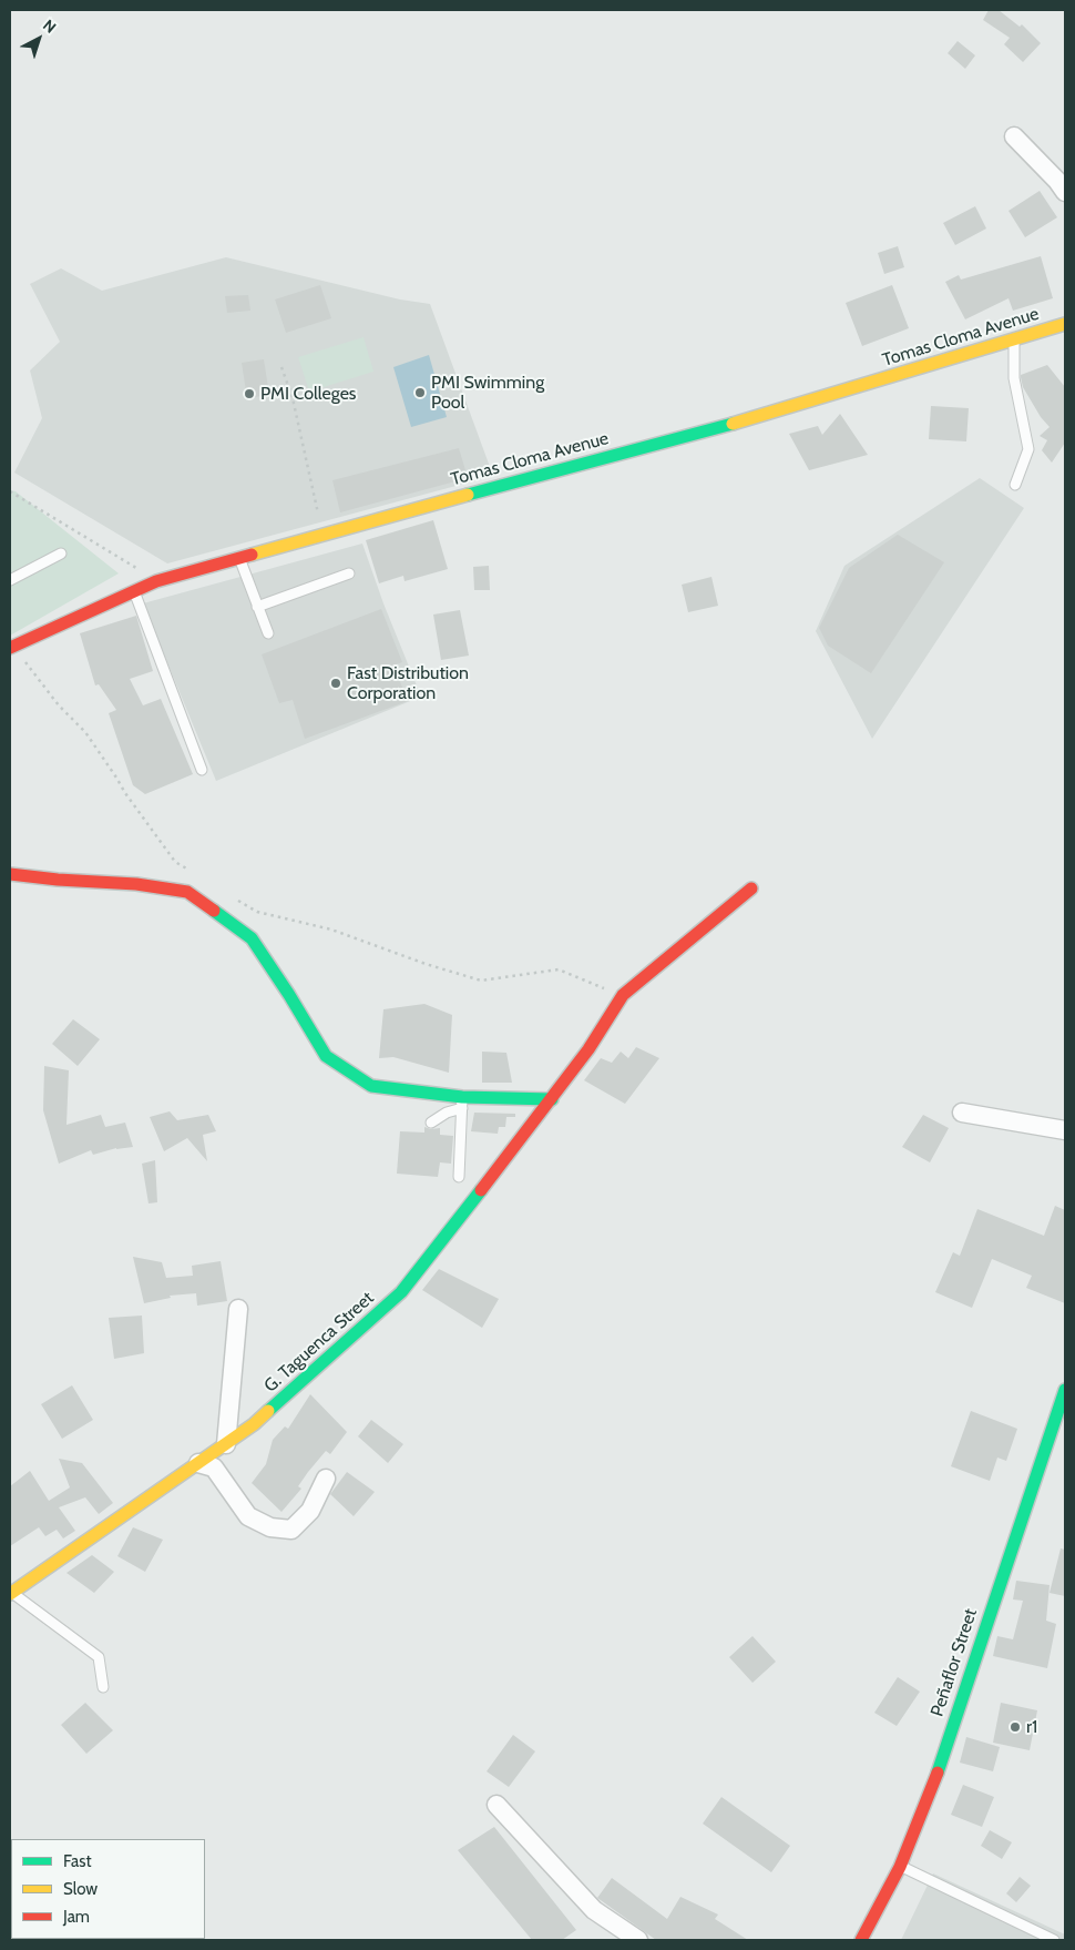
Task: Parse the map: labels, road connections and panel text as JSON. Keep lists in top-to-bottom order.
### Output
{
  "streets": {
    "main road": ["Tomas Cloma Avenue", "G. Taguenca Street", "Peñaflor Street"]
  },
  "places": [
    "PMI Swimming Pool",
    "PMI Colleges",
    "Fast Distribution Corporation",
    "r1"
  ],
  "legend": ["Fast", "Slow", "Jam"],
  "north": "top right"
}
